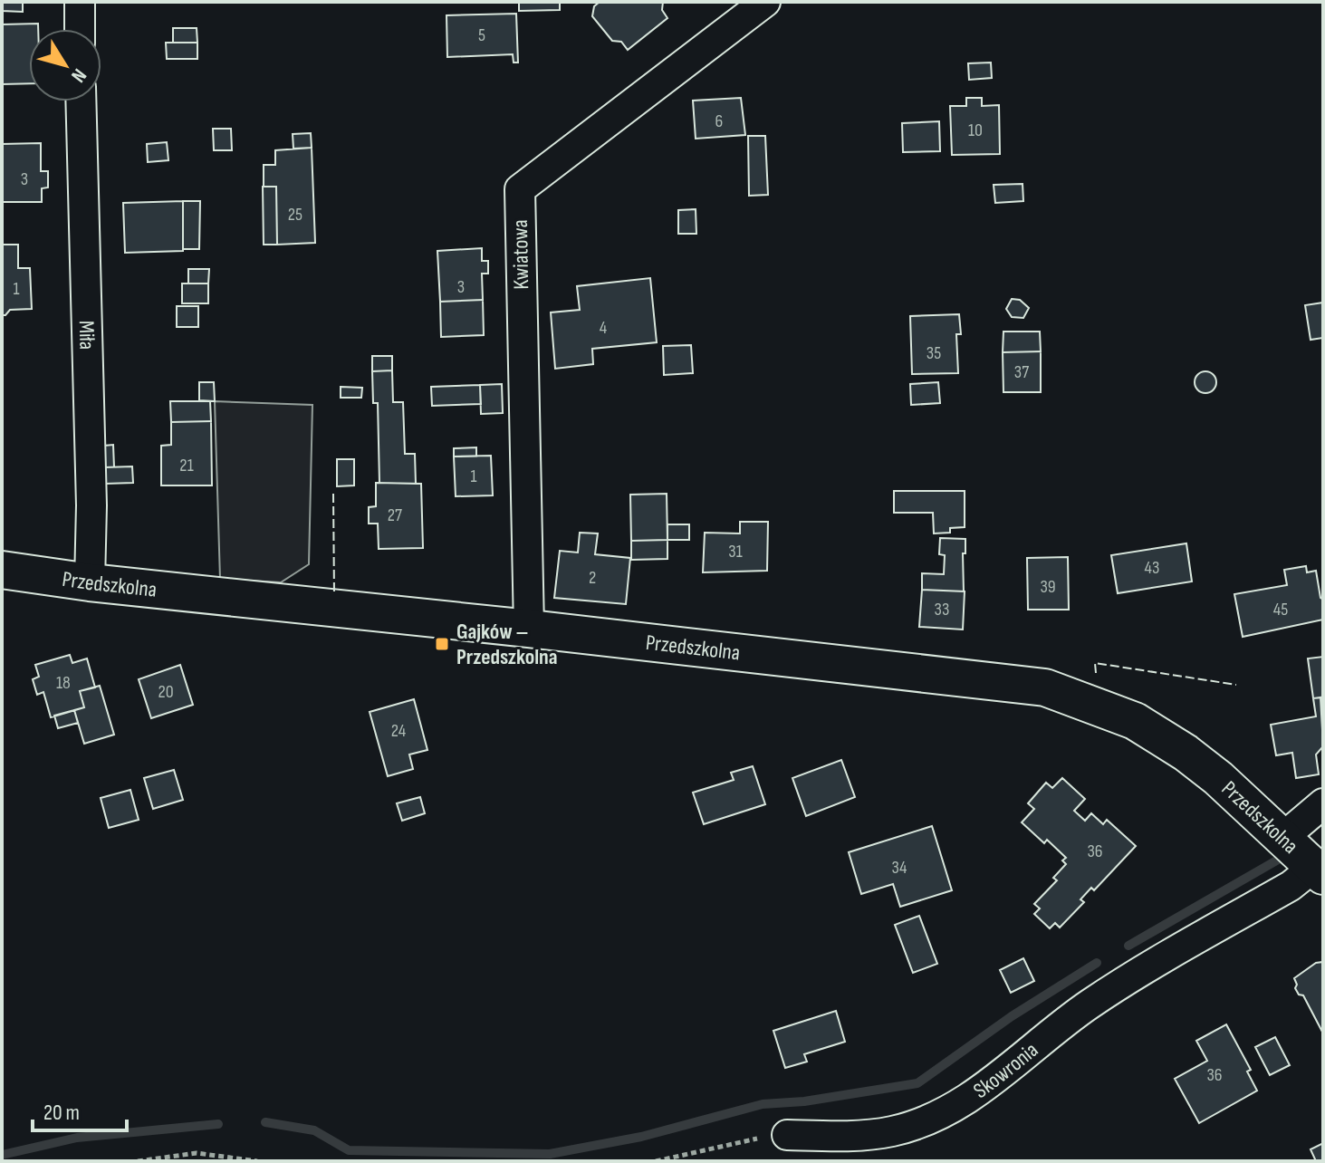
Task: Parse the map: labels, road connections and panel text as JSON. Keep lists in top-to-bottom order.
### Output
{
  "streets": {
    "street": [
      "Kwiatowa",
      "Miła",
      "Przedszkolna",
      "Skowronia"
    ]
  },
  "crossings": [
    ["Kwiatowa", "Przedszkolna"],
    ["Miła", "Przedszkolna"],
    ["Przedszkolna", "Skowronia"]
  ],
  "places": {
    "transit": ["Gajków – Przedszkolna"]
  },
  "house_numbers": [
    "5",
    "6",
    "10",
    "3",
    "25",
    "3",
    "1",
    "4",
    "35",
    "37",
    "21",
    "1",
    "27",
    "31",
    "43",
    "2",
    "39",
    "33",
    "45",
    "18",
    "20",
    "24",
    "36",
    "34",
    "36"
  ],
  "scale_bar": "20 m",
  "north": "bottom right"
}
